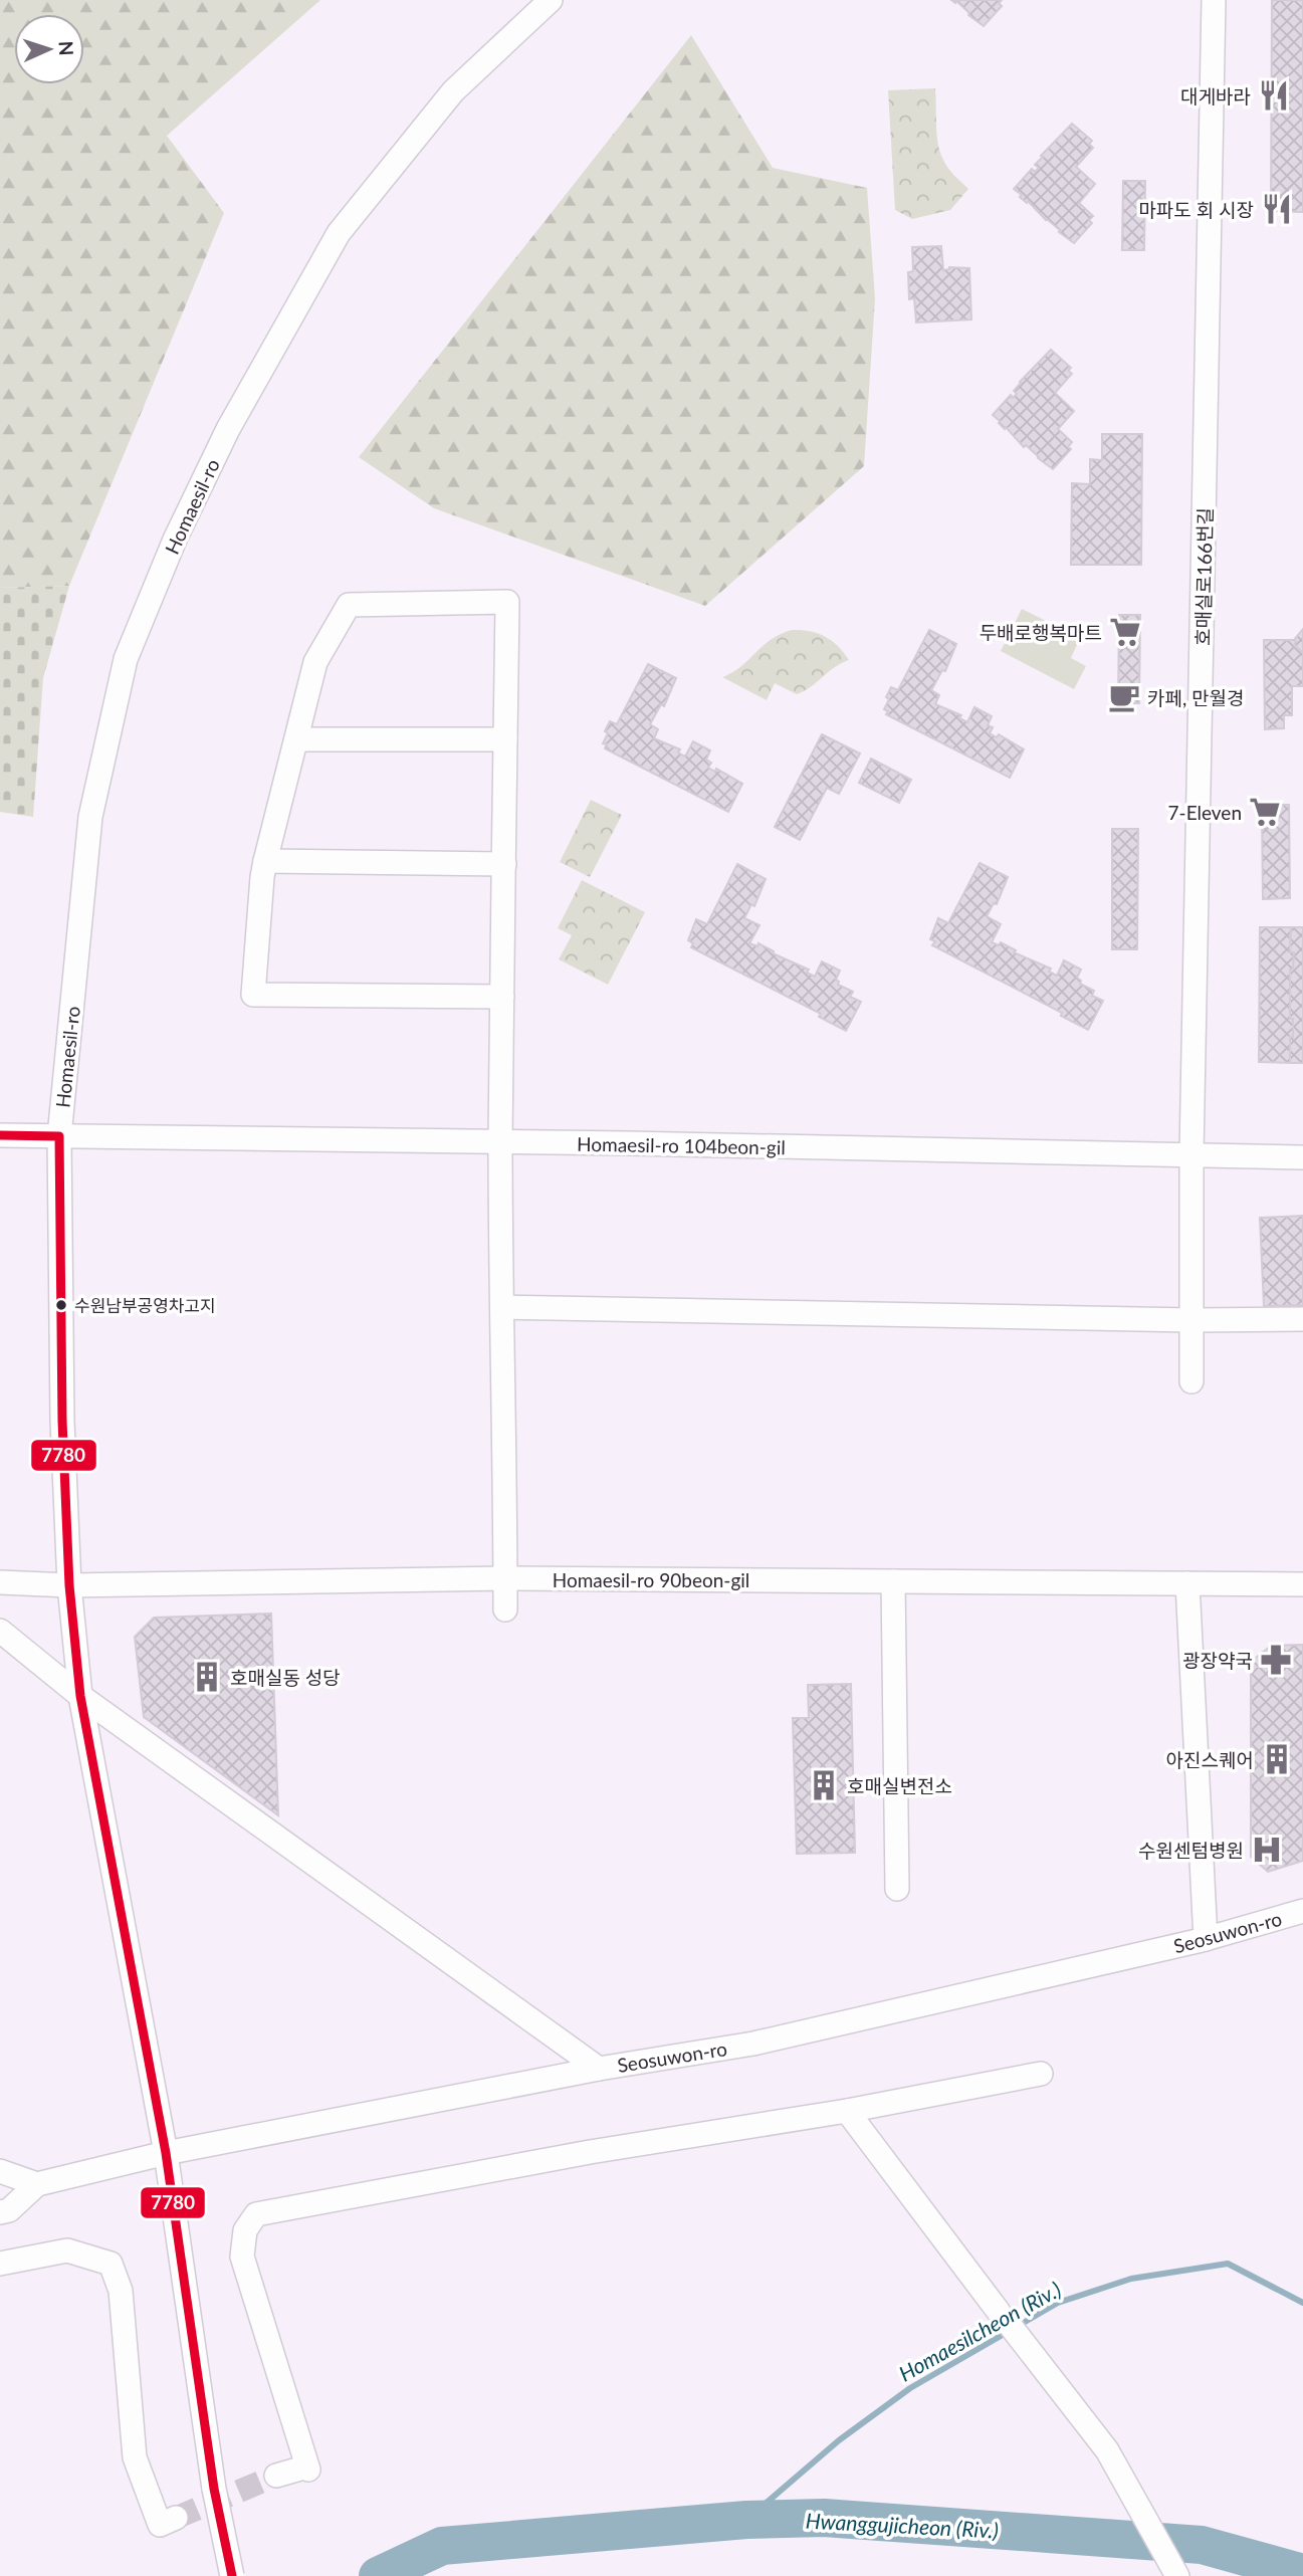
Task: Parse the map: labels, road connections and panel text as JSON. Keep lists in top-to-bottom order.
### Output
{
  "streets": {
    "street": [
      "Homaesil-ro",
      "호매실로166번길",
      "Homaesil-ro 104beon-gil",
      "Homaesil-ro 90beon-gil",
      "Seosuwon-ro"
    ]
  },
  "crossings": [
    ["Homaesil-ro", "Homaesil-ro 104beon-gil"],
    ["Homaesil-ro", "Homaesil-ro 90beon-gil"],
    ["Homaesil-ro", "Seosuwon-ro"],
    ["호매실로166번길", "Homaesil-ro 104beon-gil"]
  ],
  "water": ["Homaesilcheon (Riv.)", "Hwanggujicheon (Riv.)"],
  "places": {
    "restaurant": ["대게바라", "마파도 회 시장"],
    "supermarket": ["두배로행복마트", "7-Eleven"],
    "cafe": ["카페, 만월경"],
    "other": ["수원남부공영차고지"],
    "pharmacy": ["광장약국"],
    "building": ["호매실동 성당", "아진스퀘어", "호매실변전소"],
    "hospital": ["수원센텀병원"]
  },
  "lines": ["transit line 7780"],
  "north": "right"
}
